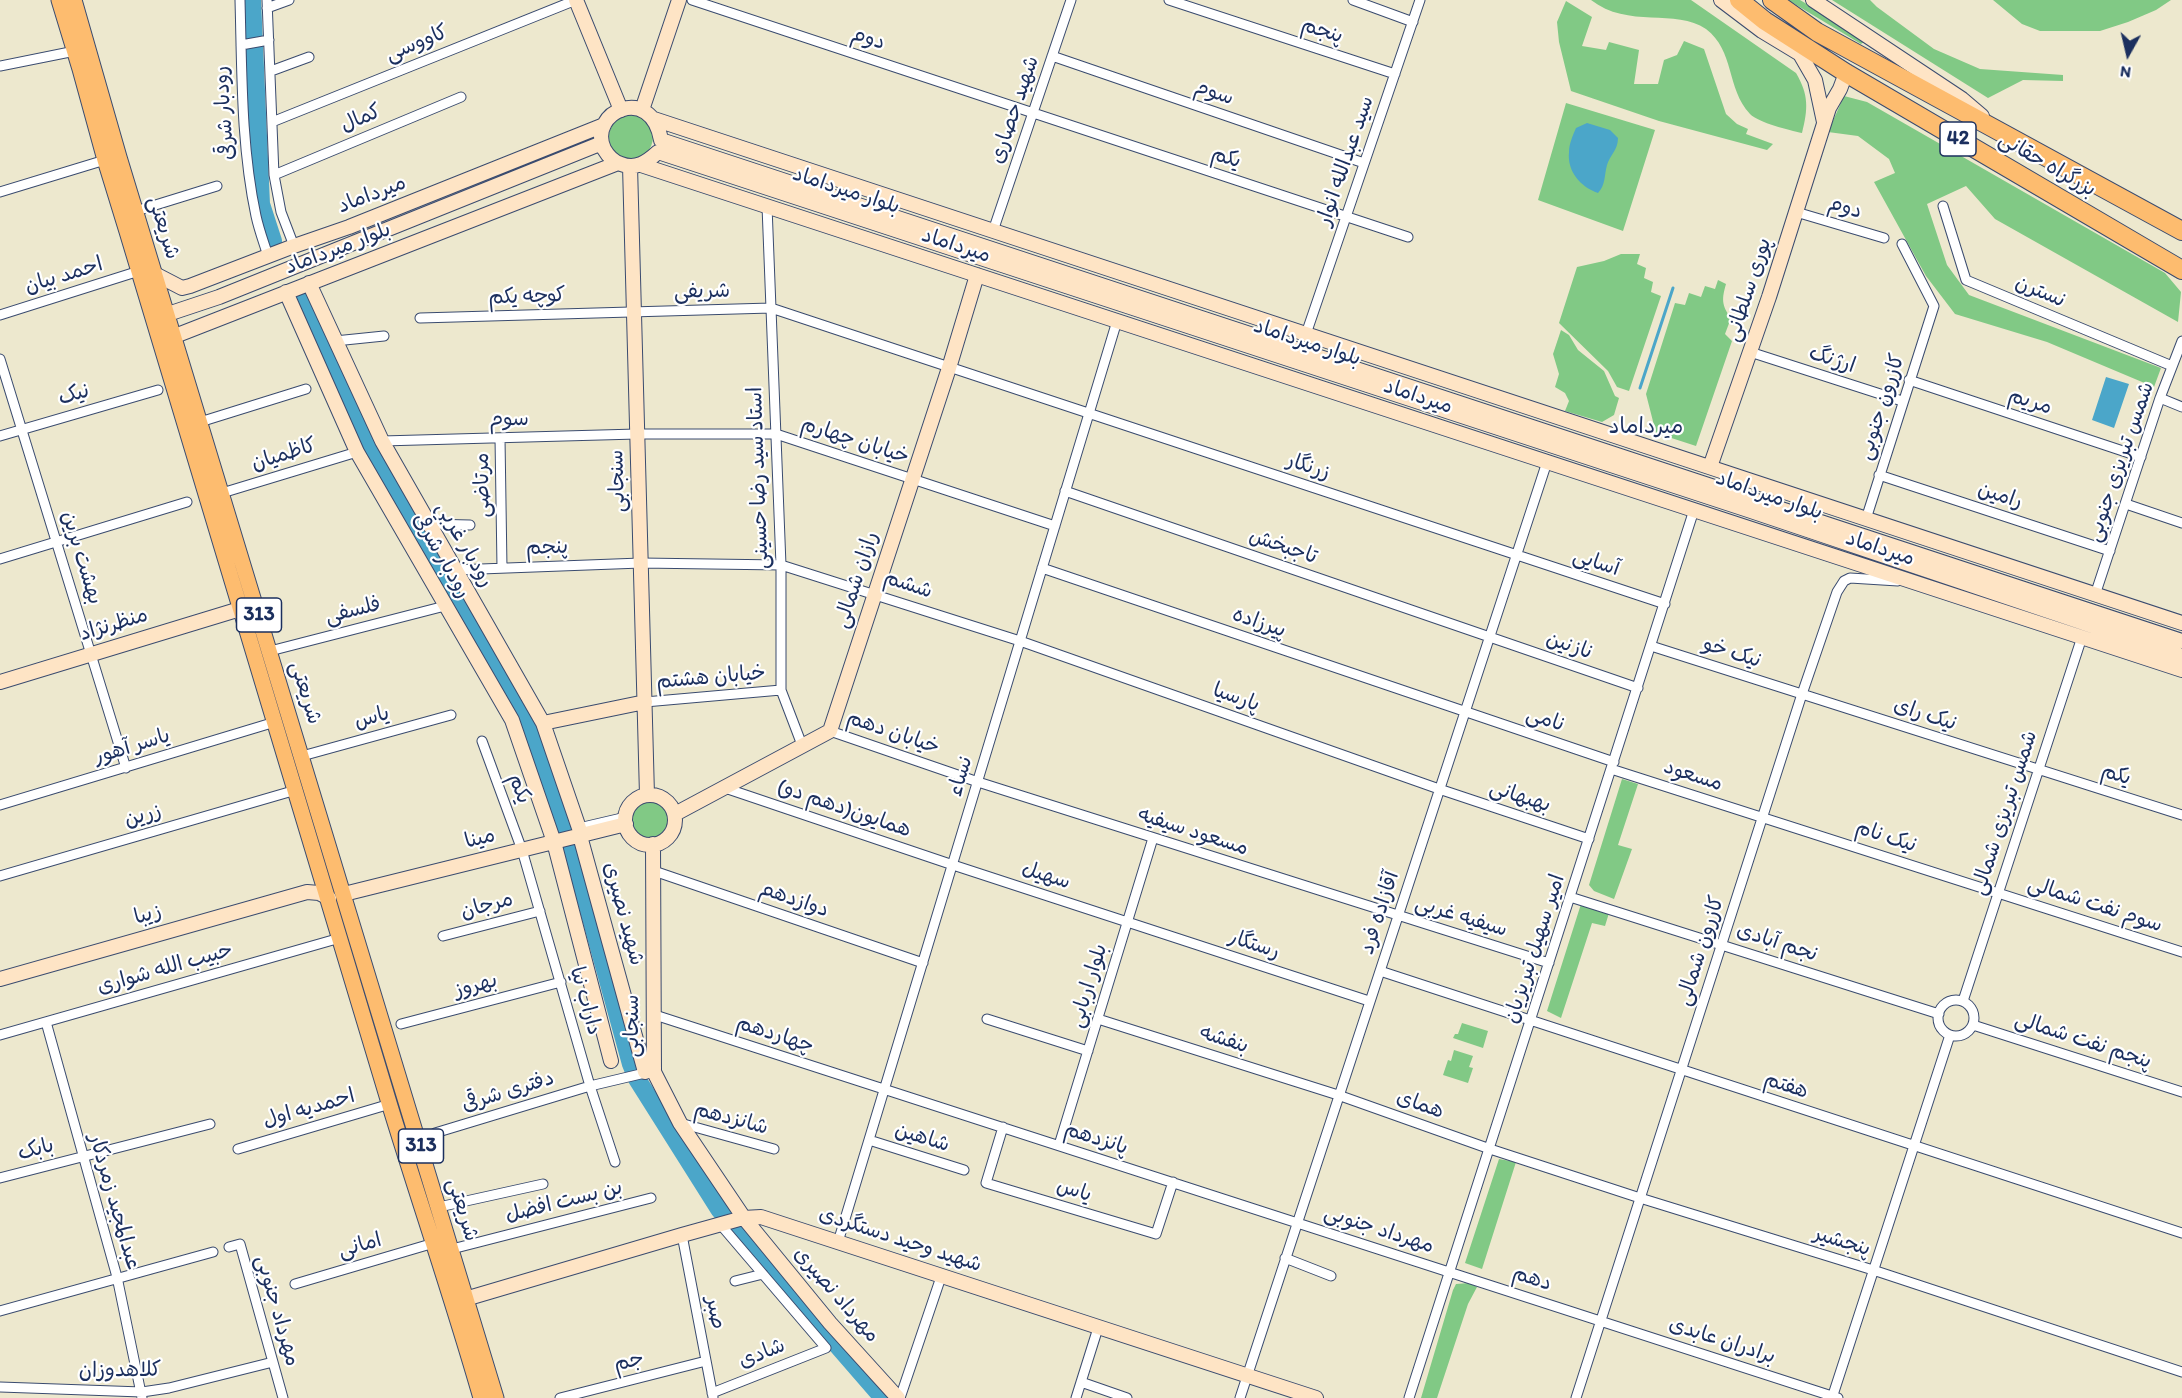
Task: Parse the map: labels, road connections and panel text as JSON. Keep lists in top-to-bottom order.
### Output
{
  "streets": {
    "highway": ["42", "بزرگراه حقانی"],
    "main road": [
      "رودبار شرقی",
      "بلوار میرداماد",
      "میرداماد",
      "شریعتی",
      "پوری سلطانی",
      "سنجابی",
      "رودبار غربی",
      "رازان شمالی",
      "313",
      "منظرنژاد",
      "مینا",
      "شهید نصیری",
      "زیبا",
      "شهید وحید دستگردی",
      "مهرداد نصیری"
    ],
    "street": [
      "پنجم",
      "دوم",
      "کاووسی",
      "سوم",
      "شهید حصاری",
      "کمال",
      "یکم",
      "سید عبدالله انوار",
      "احمد بیان",
      "شریفی",
      "نسترن",
      "کوچه یکم",
      "ارژنگ",
      "نیک",
      "مریم",
      "کازرون جنوبی",
      "خیابان چهارم",
      "کاظمیان",
      "شمس تبریزی جنوبی",
      "زرنگار",
      "استاد سید رضا حسینی",
      "مرتاضی",
      "رامین",
      "تاجبخش",
      "بهشت برین",
      "آسایی",
      "ششم",
      "فلسفی",
      "پیرزاده",
      "نازنین",
      "نیک خو",
      "خیابان هشتم",
      "پارسیا",
      "نیک رای",
      "یاس",
      "نامی",
      "خیابان دهم",
      "یاسر آهور",
      "نساء",
      "مسعود",
      "بهبهانی",
      "همایون(دهم دو)",
      "شمس تبریزی شمالی",
      "زرین",
      "مسعود سیفیه",
      "نیک نام",
      "سهیل",
      "دوازدهم",
      "سوم نفت شمالی",
      "مرجان",
      "آقازاده فرد",
      "سیفیه غربی",
      "نجم آبادی",
      "رستگار",
      "امیر سهیل تبریزیان",
      "کازرون شمالی",
      "حبیب الله شواری",
      "بهروز",
      "بلوار اربابی",
      "داراب نیا",
      "چهاردهم",
      "بنفشه",
      "پنجم نفت شمالی",
      "هفتم",
      "دفتری شرقی",
      "همای",
      "احمدیه اول",
      "شانزدهم",
      "شاهین",
      "پانزدهم",
      "بابک",
      "عبدالمجید زمردکار",
      "بن بست افضل",
      "مهرداد جنوبی",
      "پنجشیر",
      "امانی",
      "دهم",
      "صبر",
      "برادران عابدی",
      "شادی",
      "جم",
      "کلاهدوزان"
    ]
  },
  "crossings": [
    ["پنجم", "سید عبدالله انوار"],
    ["پنجم", "سنجابی"],
    ["پنجم", "مرتاضی"],
    ["پنجم", "رودبار غربی"],
    ["پنجم", "ششم"],
    ["دوم", "شهید حصاری"],
    ["دوم", "یکم"],
    ["دوم", "پوری سلطانی"],
    ["سوم", "شهید حصاری"],
    ["سوم", "سید عبدالله انوار"],
    ["سوم", "خیابان چهارم"],
    ["سوم", "سنجابی"],
    ["سوم", "مرتاضی"],
    ["سوم", "رودبار غربی"],
    ["شهید حصاری", "یکم"],
    ["شهید حصاری", "میرداماد"],
    ["رودبار شرقی", "بلوار میرداماد"],
    ["رودبار شرقی", "میرداماد"],
    ["رودبار شرقی", "کاظمیان"],
    ["رودبار شرقی", "فلسفی"],
    ["رودبار شرقی", "مینا"],
    ["یکم", "سید عبدالله انوار"],
    ["یکم", "نیک رای"],
    ["یکم", "شمس تبریزی شمالی"],
    ["یکم", "مینا"],
    ["یکم", "داراب نیا"],
    ["سید عبدالله انوار", "میرداماد"],
    ["بزرگراه حقانی", "پوری سلطانی"],
    ["بلوار میرداماد", "میرداماد"],
    ["بلوار میرداماد", "شریعتی"],
    ["بلوار میرداماد", "سنجابی"],
    ["بلوار میرداماد", "رودبار غربی"],
    ["میرداماد", "شریعتی"],
    ["میرداماد", "پوری سلطانی"],
    ["میرداماد", "کازرون جنوبی"],
    ["میرداماد", "شمس تبریزی جنوبی"],
    ["میرداماد", "استاد سید رضا حسینی"],
    ["میرداماد", "سنجابی"],
    ["میرداماد", "رازان شمالی"],
    ["میرداماد", "نساء"],
    ["میرداماد", "شمس تبریزی شمالی"],
    ["میرداماد", "آقازاده فرد"],
    ["میرداماد", "امیر سهیل تبریزیان"],
    ["میرداماد", "کازرون شمالی"],
    ["شریعتی", "احمد بیان"],
    ["شریعتی", "کاظمیان"],
    ["شریعتی", "فلسفی"],
    ["شریعتی", "313"],
    ["شریعتی", "منظرنژاد"],
    ["شریعتی", "یاس"],
    ["شریعتی", "یاسر آهور"],
    ["شریعتی", "زرین"],
    ["شریعتی", "مینا"],
    ["شریعتی", "زیبا"],
    ["شریعتی", "حبیب الله شواری"],
    ["شریعتی", "احمدیه اول"],
    ["شریعتی", "بن بست افضل"],
    ["شریعتی", "شهید وحید دستگردی"],
    ["شریعتی", "امانی"],
    ["پوری سلطانی", "ارژنگ"],
    ["شریفی", "کوچه یکم"],
    ["شریفی", "استاد سید رضا حسینی"],
    ["شریفی", "سنجابی"],
    ["نسترن", "شمس تبریزی جنوبی"],
    ["کوچه یکم", "سنجابی"],
    ["ارژنگ", "کازرون جنوبی"],
    ["نیک", "بهشت برین"],
    ["مریم", "کازرون جنوبی"],
    ["مریم", "شمس تبریزی جنوبی"],
    ["کازرون جنوبی", "رامین"],
    ["خیابان چهارم", "استاد سید رضا حسینی"],
    ["خیابان چهارم", "سنجابی"],
    ["خیابان چهارم", "رازان شمالی"],
    ["خیابان چهارم", "نساء"],
    ["شمس تبریزی جنوبی", "رامین"],
    ["زرنگار", "آسایی"],
    ["زرنگار", "نساء"],
    ["زرنگار", "آقازاده فرد"],
    ["استاد سید رضا حسینی", "ششم"],
    ["استاد سید رضا حسینی", "خیابان هشتم"],
    ["سنجابی", "ششم"],
    ["سنجابی", "خیابان هشتم"],
    ["سنجابی", "مینا"],
    ["سنجابی", "دوازدهم"],
    ["سنجابی", "شهید نصیری"],
    ["سنجابی", "چهاردهم"],
    ["سنجابی", "دفتری شرقی"],
    ["سنجابی", "شانزدهم"],
    ["سنجابی", "شهید وحید دستگردی"],
    ["سنجابی", "مهرداد نصیری"],
    ["رودبار غربی", "مینا"],
    ["رودبار غربی", "شهید نصیری"],
    ["تاجبخش", "نازنین"],
    ["تاجبخش", "نساء"],
    ["تاجبخش", "آقازاده فرد"],
    ["بهشت برین", "منظرنژاد"],
    ["بهشت برین", "یاسر آهور"],
    ["آسایی", "آقازاده فرد"],
    ["آسایی", "امیر سهیل تبریزیان"],
    ["رازان شمالی", "ششم"],
    ["رازان شمالی", "خیابان دهم"],
    ["ششم", "پارسیا"],
    ["ششم", "نساء"],
    ["313", "زرین"],
    ["313", "مینا"],
    ["313", "زیبا"],
    ["313", "حبیب الله شواری"],
    ["پیرزاده", "نامی"],
    ["پیرزاده", "نساء"],
    ["پیرزاده", "آقازاده فرد"],
    ["نازنین", "آقازاده فرد"],
    ["نازنین", "امیر سهیل تبریزیان"],
    ["نیک خو", "نیک رای"],
    ["نیک خو", "امیر سهیل تبریزیان"],
    ["نیک خو", "کازرون شمالی"],
    ["پارسیا", "نساء"],
    ["پارسیا", "بهبهانی"],
    ["پارسیا", "آقازاده فرد"],
    ["نیک رای", "شمس تبریزی شمالی"],
    ["نیک رای", "کازرون شمالی"],
    ["یاس", "پانزدهم"],
    ["نامی", "مسعود"],
    ["نامی", "آقازاده فرد"],
    ["نامی", "امیر سهیل تبریزیان"],
    ["خیابان دهم", "نساء"],
    ["خیابان دهم", "مسعود سیفیه"],
    ["نساء", "همایون(دهم دو)"],
    ["نساء", "مسعود سیفیه"],
    ["نساء", "سهیل"],
    ["نساء", "دوازدهم"],
    ["نساء", "چهاردهم"],
    ["نساء", "شاهین"],
    ["نساء", "پانزدهم"],
    ["نساء", "شهید وحید دستگردی"],
    ["مسعود", "نیک نام"],
    ["مسعود", "امیر سهیل تبریزیان"],
    ["مسعود", "کازرون شمالی"],
    ["بهبهانی", "آقازاده فرد"],
    ["بهبهانی", "امیر سهیل تبریزیان"],
    ["همایون(دهم دو)", "سهیل"],
    ["شمس تبریزی شمالی", "نیک نام"],
    ["شمس تبریزی شمالی", "سوم نفت شمالی"],
    ["شمس تبریزی شمالی", "نجم آبادی"],
    ["شمس تبریزی شمالی", "پنجم نفت شمالی"],
    ["مسعود سیفیه", "آقازاده فرد"],
    ["مسعود سیفیه", "سیفیه غربی"],
    ["مسعود سیفیه", "بلوار اربابی"],
    ["نیک نام", "سوم نفت شمالی"],
    ["نیک نام", "کازرون شمالی"],
    ["مینا", "شهید نصیری"],
    ["مینا", "زیبا"],
    ["مینا", "داراب نیا"],
    ["سهیل", "رستگار"],
    ["سهیل", "بلوار اربابی"],
    ["مرجان", "داراب نیا"],
    ["آقازاده فرد", "سیفیه غربی"],
    ["آقازاده فرد", "رستگار"],
    ["آقازاده فرد", "بنفشه"],
    ["آقازاده فرد", "هفتم"],
    ["آقازاده فرد", "همای"],
    ["آقازاده فرد", "پانزدهم"],
    ["آقازاده فرد", "مهرداد جنوبی"],
    ["آقازاده فرد", "شهید وحید دستگردی"],
    ["شهید نصیری", "دفتری شرقی"],
    ["سیفیه غربی", "امیر سهیل تبریزیان"],
    ["نجم آبادی", "امیر سهیل تبریزیان"],
    ["نجم آبادی", "کازرون شمالی"],
    ["نجم آبادی", "پنجم نفت شمالی"],
    ["رستگار", "بلوار اربابی"],
    ["امیر سهیل تبریزیان", "هفتم"],
    ["امیر سهیل تبریزیان", "همای"],
    ["امیر سهیل تبریزیان", "مهرداد جنوبی"],
    ["امیر سهیل تبریزیان", "پنجشیر"],
    ["امیر سهیل تبریزیان", "دهم"],
    ["کازرون شمالی", "هفتم"],
    ["کازرون شمالی", "پنجشیر"],
    ["کازرون شمالی", "دهم"],
    ["کازرون شمالی", "برادران عابدی"],
    ["حبیب الله شواری", "عبدالمجید زمردکار"],
    ["بهروز", "داراب نیا"],
    ["بلوار اربابی", "بنفشه"],
    ["بلوار اربابی", "پانزدهم"],
    ["داراب نیا", "دفتری شرقی"],
    ["چهاردهم", "پانزدهم"],
    ["بنفشه", "همای"],
    ["همای", "پنجشیر"],
    ["پانزدهم", "مهرداد جنوبی"],
    ["بابک", "عبدالمجید زمردکار"],
    ["عبدالمجید زمردکار", "کلاهدوزان"],
    ["مهرداد جنوبی", "دهم"],
    ["مهرداد جنوبی", "کلاهدوزان"],
    ["شهید وحید دستگردی", "مهرداد نصیری"],
    ["شهید وحید دستگردی", "صبر"],
    ["دهم", "برادران عابدی"],
    ["صبر", "شادی"],
    ["صبر", "جم"]
  ],
  "districts": ["میرداماد"],
  "north": "bottom"
}
